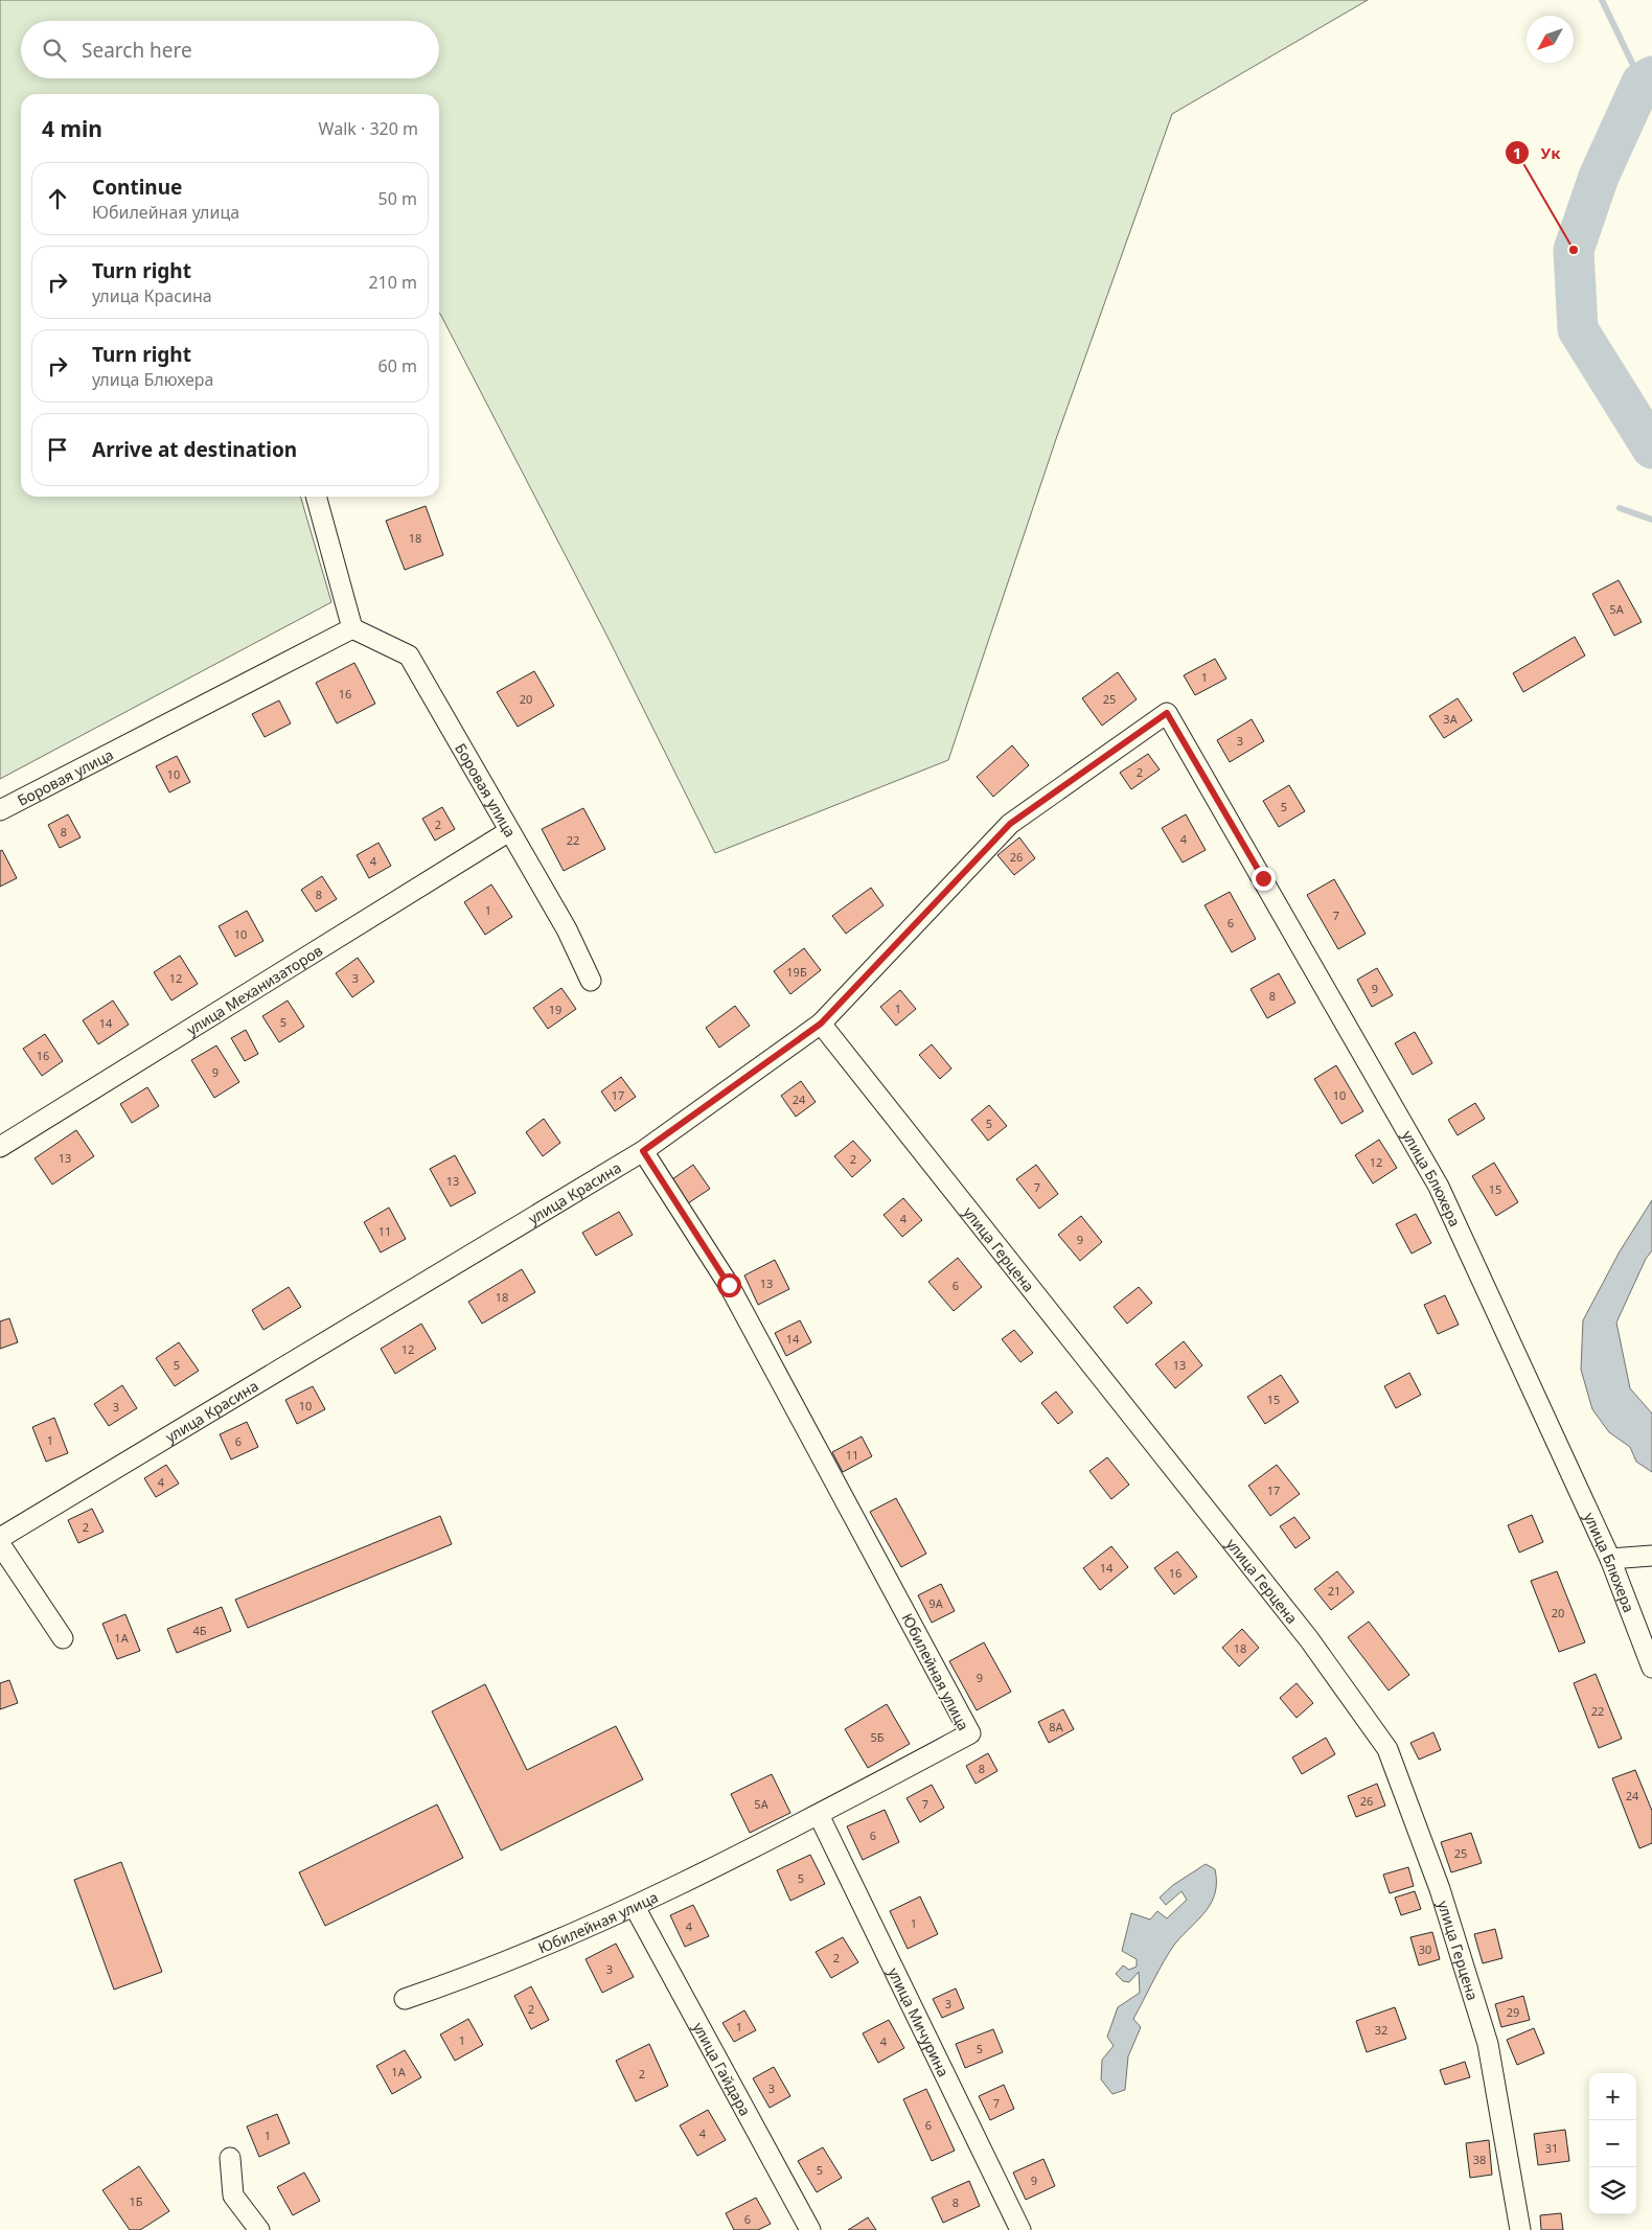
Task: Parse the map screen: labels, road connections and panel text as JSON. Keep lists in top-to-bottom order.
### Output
{
  "streets": {
    "street": [
      "Боровая улица",
      "улица Механизаторов",
      "улица Блюхера",
      "улица Красина",
      "улица Герцена",
      "Юбилейная улица",
      "улица Мичурина",
      "улица Гайдара"
    ]
  },
  "crossings": [
    ["Боровая улица", "улица Механизаторов"],
    ["улица Блюхера", "улица Красина"],
    ["улица Красина", "улица Герцена"],
    ["улица Красина", "Юбилейная улица"],
    ["Юбилейная улица", "улица Мичурина"],
    ["Юбилейная улица", "улица Гайдара"]
  ],
  "places": ["Ук"],
  "house_numbers": [
    "18",
    "5А",
    "1",
    "16",
    "20",
    "25",
    "3А",
    "3",
    "2",
    "10",
    "5",
    "2",
    "8",
    "4",
    "22",
    "26",
    "4",
    "8",
    "1",
    "7",
    "6",
    "10",
    "19Б",
    "12",
    "3",
    "9",
    "8",
    "1",
    "19",
    "5",
    "14",
    "16",
    "9",
    "17",
    "10",
    "24",
    "5",
    "13",
    "2",
    "12",
    "13",
    "7",
    "15",
    "4",
    "11",
    "9",
    "13",
    "6",
    "18",
    "14",
    "12",
    "5",
    "13",
    "15",
    "10",
    "3",
    "1",
    "6",
    "11",
    "4",
    "17",
    "2",
    "14",
    "16",
    "21",
    "9А",
    "20",
    "4Б",
    "1А",
    "18",
    "9",
    "22",
    "8А",
    "5Б",
    "8",
    "24",
    "26",
    "5А",
    "7",
    "6",
    "25",
    "5",
    "1",
    "4",
    "30",
    "2",
    "3",
    "3",
    "2",
    "29",
    "1",
    "32",
    "1",
    "4",
    "5",
    "1А",
    "2",
    "3",
    "7",
    "6",
    "4",
    "1",
    "31",
    "38",
    "5",
    "9",
    "1Б",
    "8",
    "6"
  ],
  "north": "bottom left",
  "page": {
    "search": "Search here",
    "heading": ["4 min", "Walk · 320 m"],
    "list": [
      ["Continue", "Юбилейная улица", "50 m"],
      ["Turn right", "улица Красина", "210 m"],
      ["Turn right", "улица Блюхера", "60 m"],
      "Arrive at destination"
    ],
    "map_buttons": ["+", "−"]
  }
}
